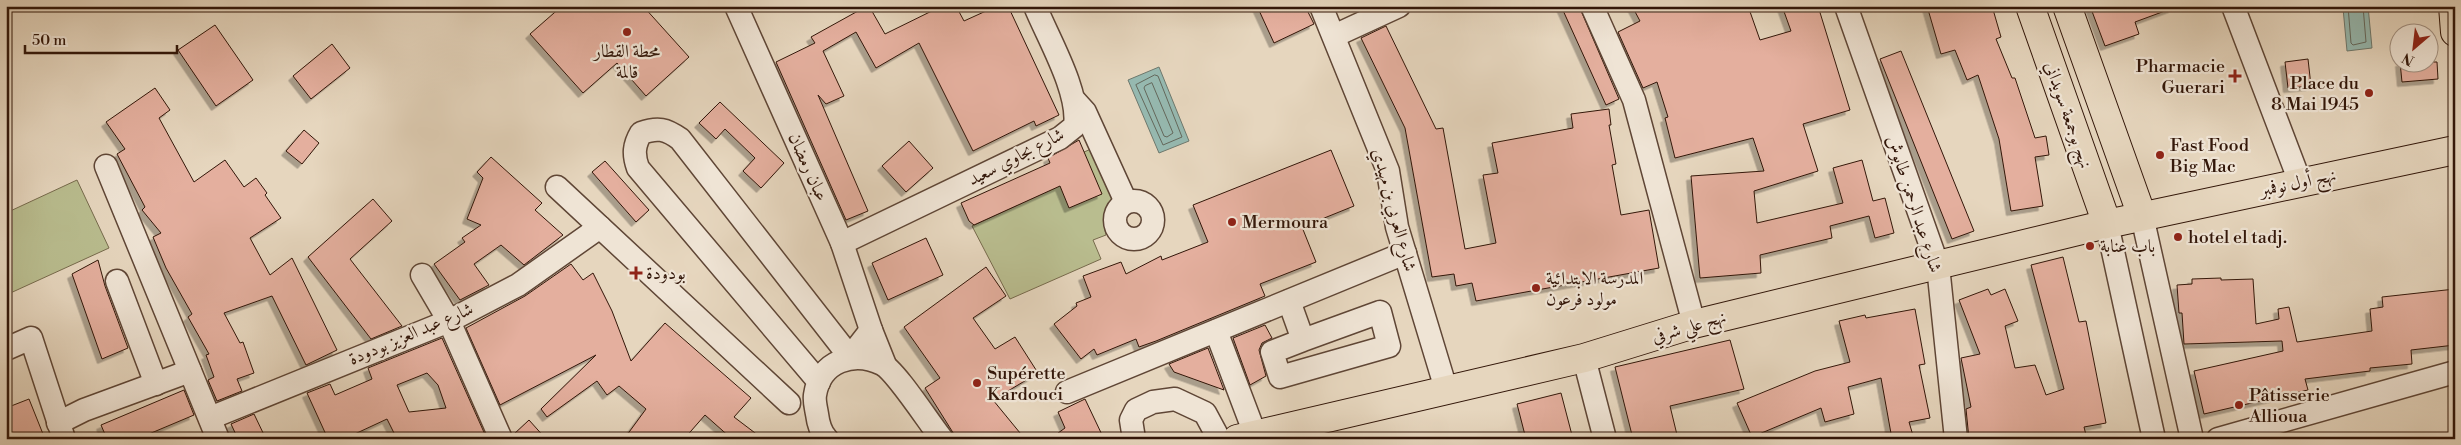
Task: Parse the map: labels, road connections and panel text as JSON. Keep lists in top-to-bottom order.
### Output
{
  "streets": {
    "main road": ["نهج بوجمعة سويداني", "نهج أول نوفمبر", "نهج علي شرفي"],
    "street": [
      "شارع بجاوي سعيد",
      "عبان رمضان",
      "شارع عبد الرحمن طابوش",
      "شارع العربي بن مهيدي",
      "شارع عبد العزيز بودودة"
    ]
  },
  "crossings": [
    ["نهج بوجمعة سويداني", "نهج أول نوفمبر"],
    ["نهج بوجمعة سويداني", "نهج علي شرفي"],
    ["شارع بجاوي سعيد", "عبان رمضان"],
    ["نهج أول نوفمبر", "نهج علي شرفي"],
    ["شارع عبد الرحمن طابوش", "نهج علي شرفي"],
    ["شارع العربي بن مهيدي", "نهج علي شرفي"]
  ],
  "places": {
    "other": [
      "محطة القطار قالمة",
      "Place du 8 Mai 1945",
      "Fast Food Big Mac",
      "Mermoura",
      "hotel el tadj.",
      "باب عنابة",
      "المدرسة الابتدائية مولود فرعون",
      "Supérette Kardouci",
      "Pâtisserie Allioua"
    ],
    "health": ["Pharmacie Guerari", "بودودة"]
  },
  "scale_bar": "50 m",
  "north": "bottom left"
}
